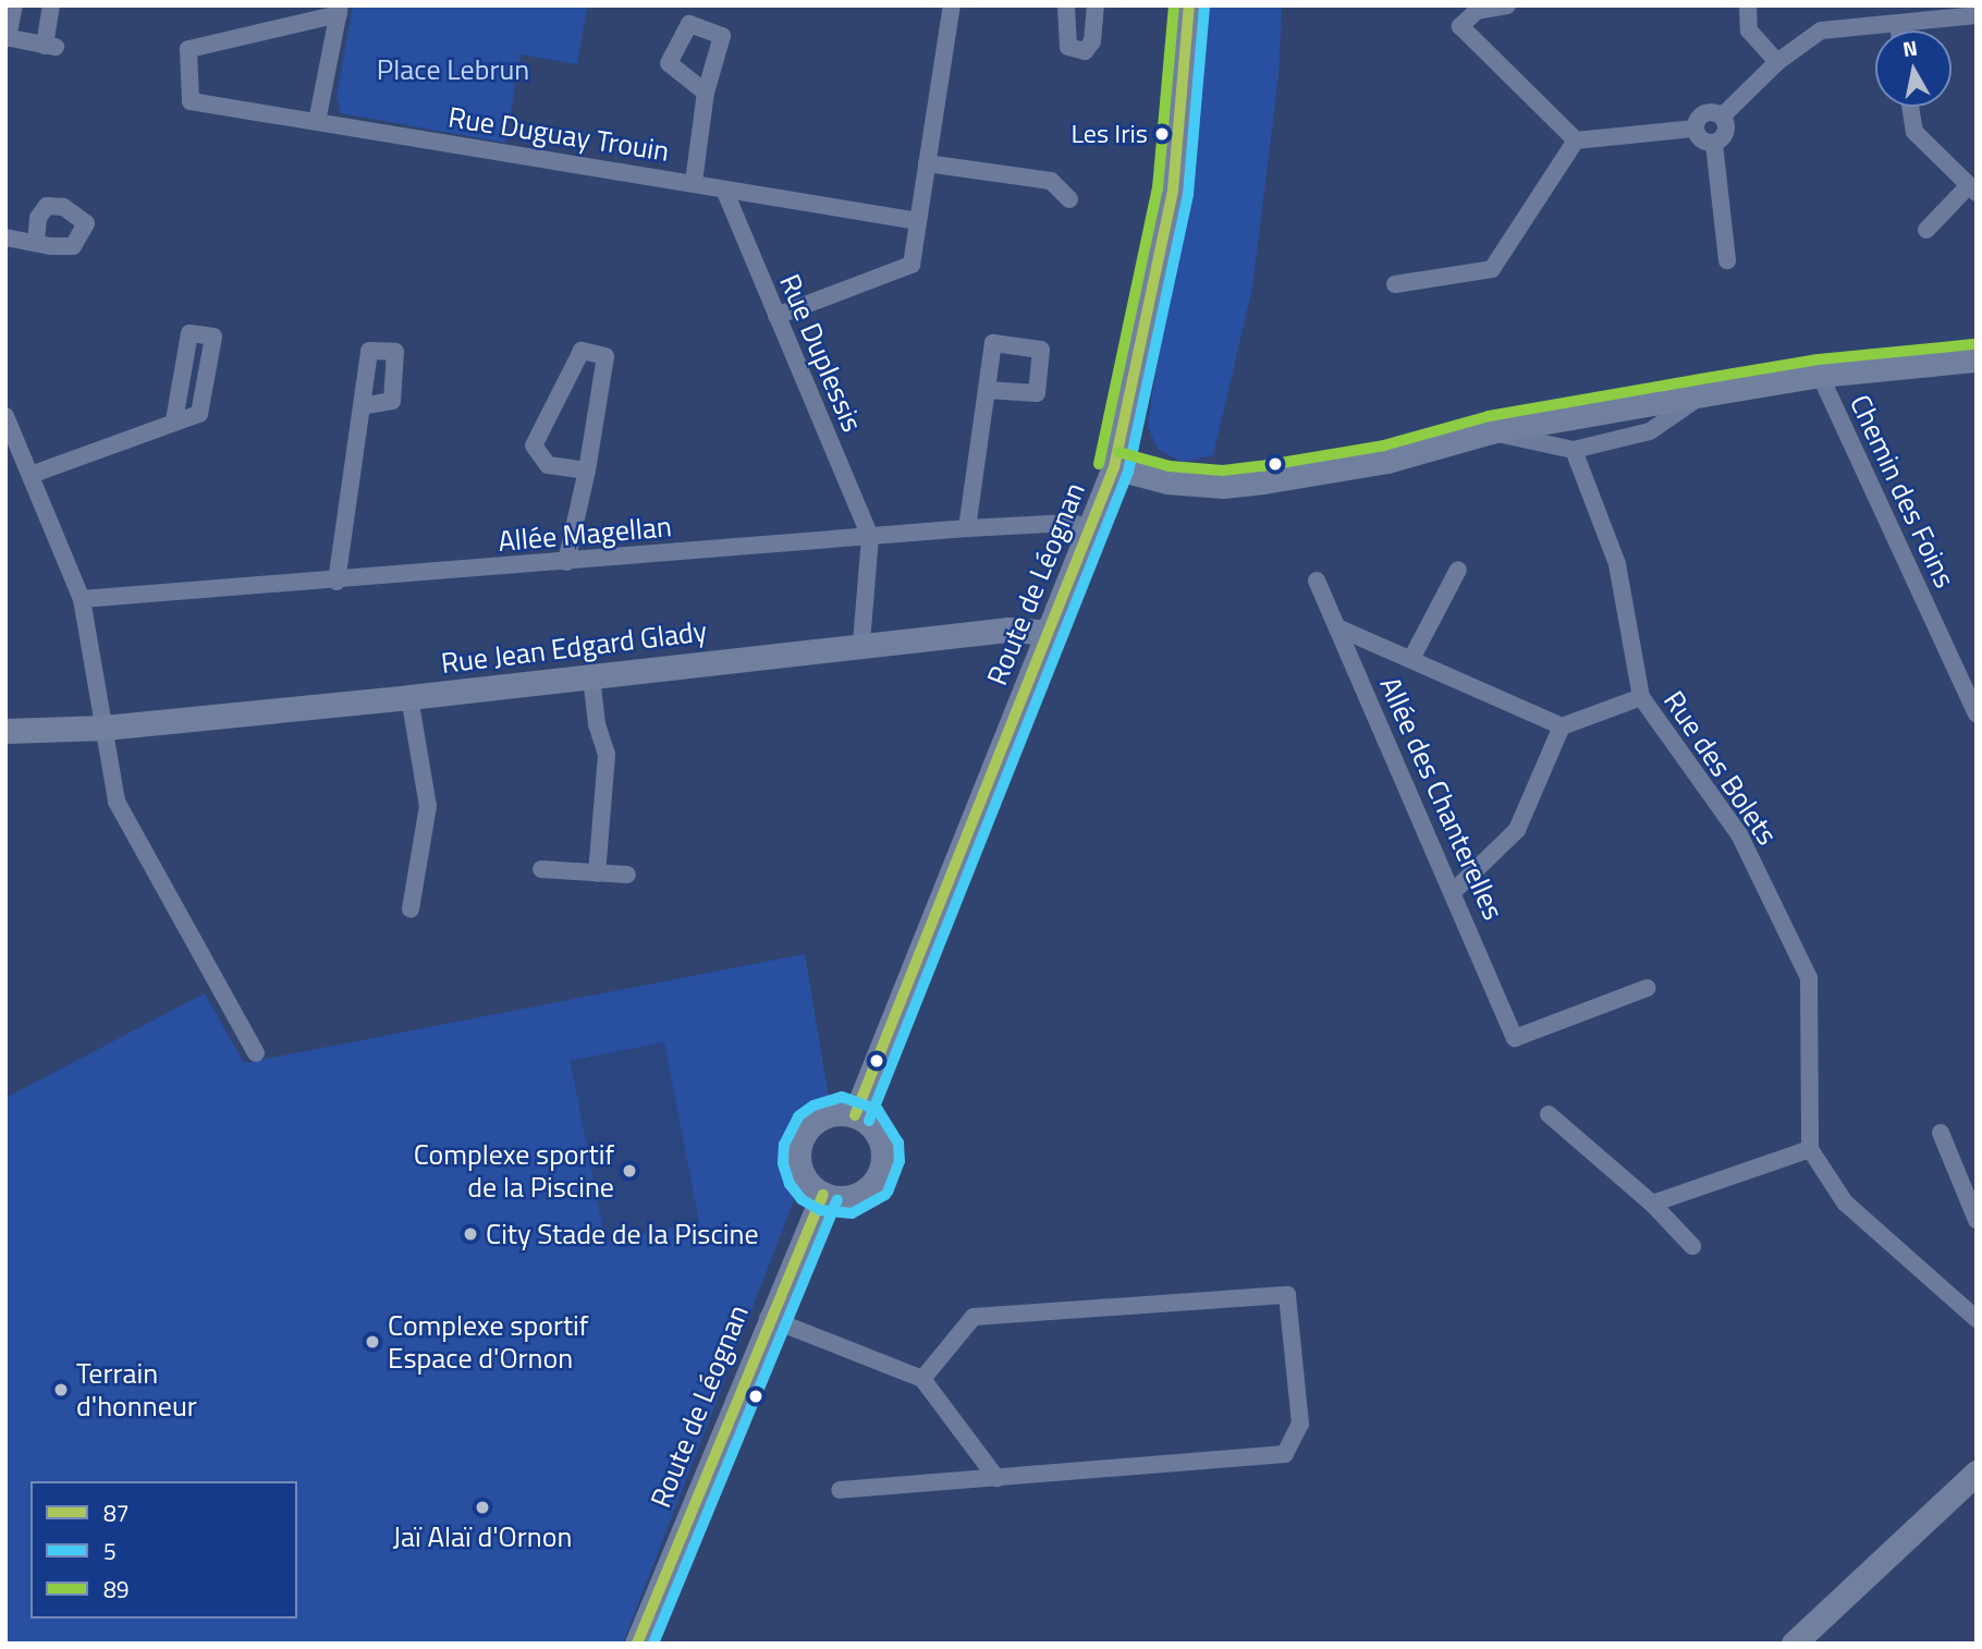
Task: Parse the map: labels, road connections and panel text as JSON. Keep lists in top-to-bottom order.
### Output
{
  "streets": {
    "street": [
      "Rue Duguay Trouin",
      "Rue Duplessis",
      "Chemin des Foins",
      "Allée Magellan",
      "Route de Léognan",
      "Rue Jean Edgard Glady",
      "Rue des Bolets",
      "Allée des Chanterelles"
    ]
  },
  "crossings": [
    ["Rue Duguay Trouin", "Rue Duplessis"],
    ["Rue Duplessis", "Allée Magellan"],
    ["Allée Magellan", "Route de Léognan"],
    ["Route de Léognan", "Rue Jean Edgard Glady"]
  ],
  "parks": ["Place Lebrun"],
  "places": [
    "Les Iris",
    "Complexe sportif de la Piscine",
    "City Stade de la Piscine",
    "Complexe sportif Espace d'Ornon",
    "Terrain d'honneur",
    "Jaï Alaï d'Ornon"
  ],
  "lines": ["transit line 87", "transit line 89", "transit line 5"],
  "legend": ["87", "5", "89"],
  "north": "top"
}
